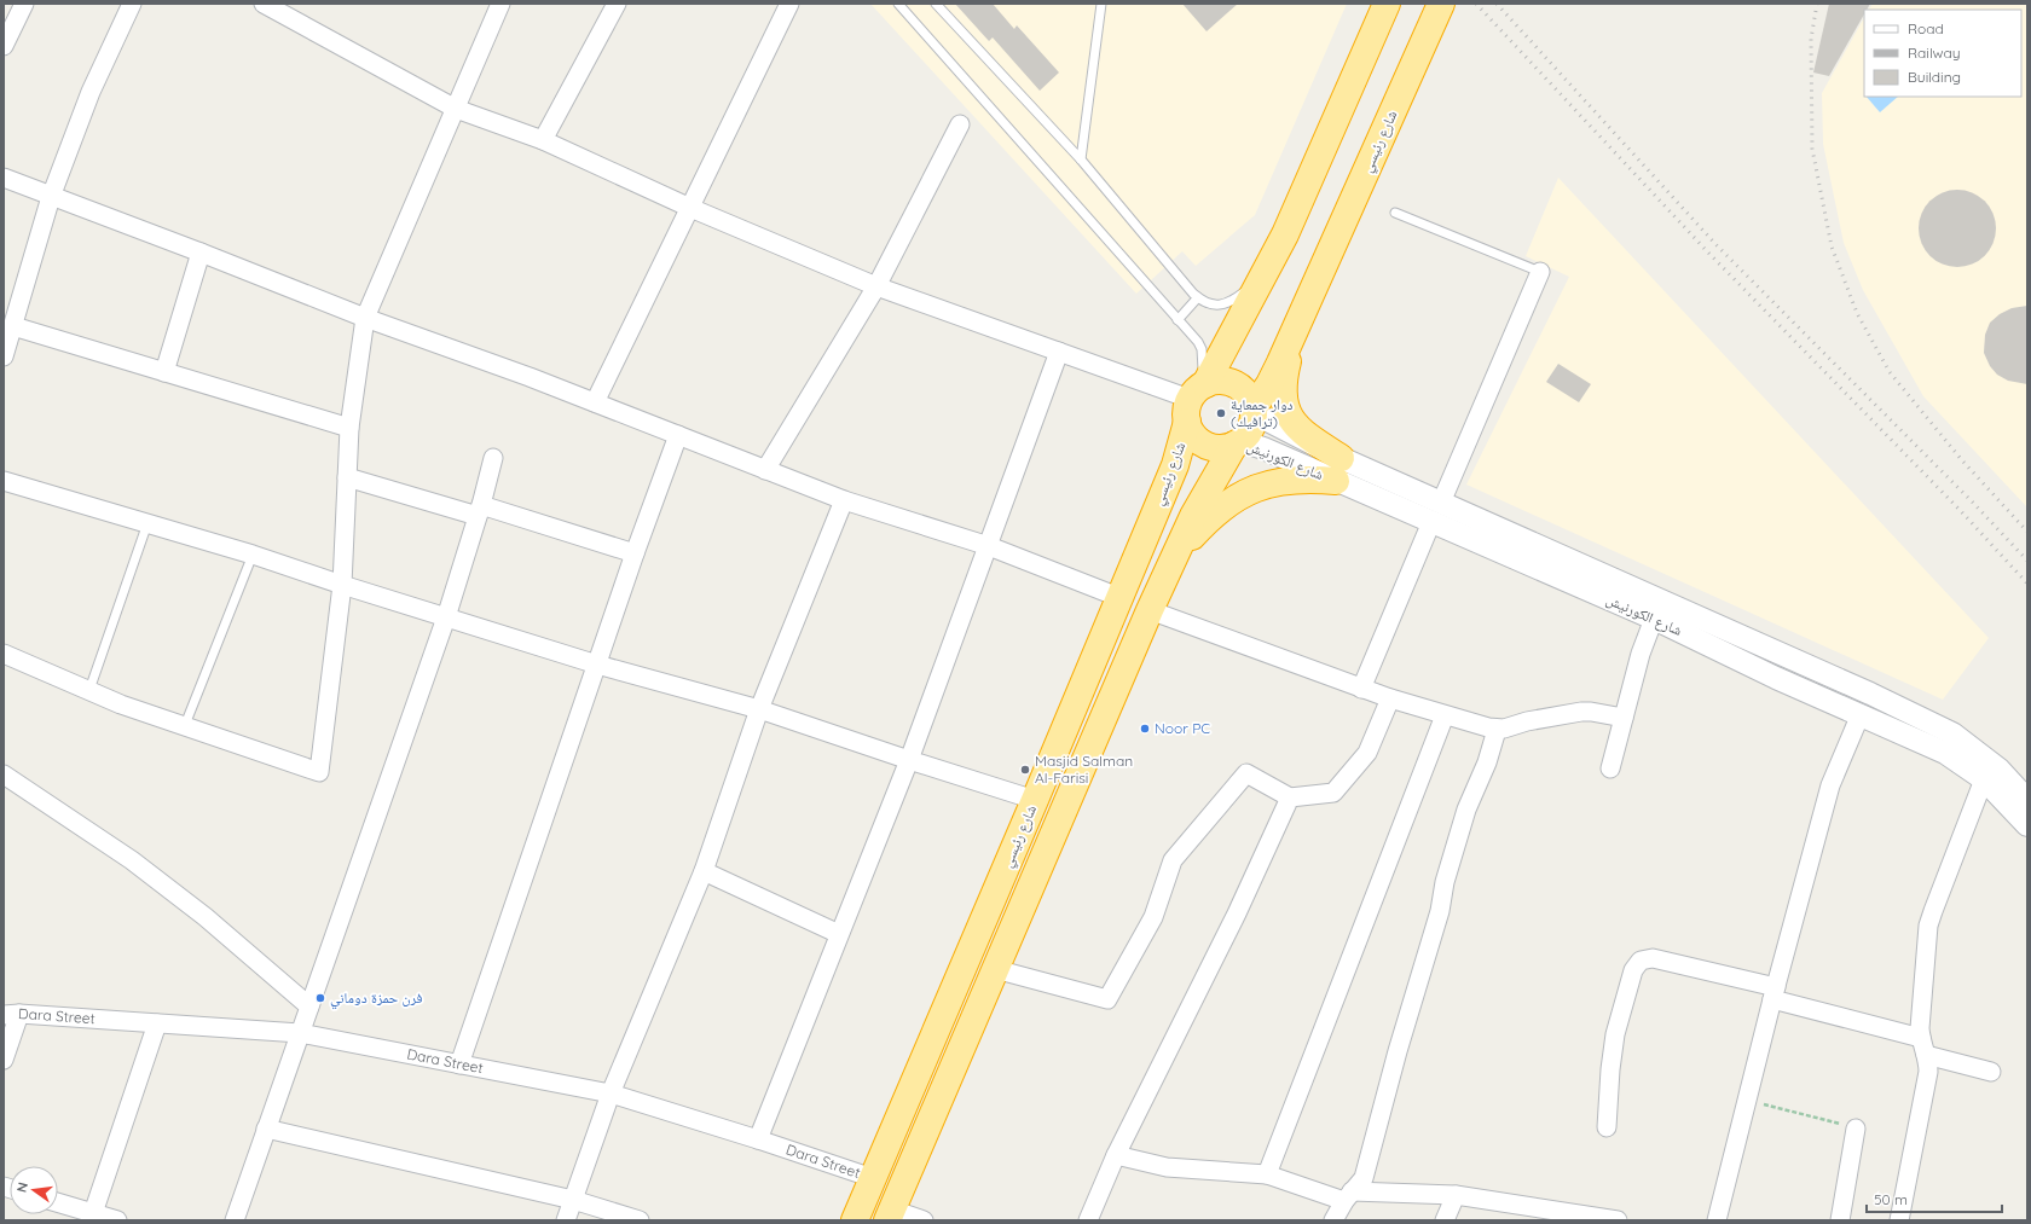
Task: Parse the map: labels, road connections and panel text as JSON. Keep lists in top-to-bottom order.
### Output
{
  "streets": {
    "highway": ["شارع رئيسي"],
    "street": ["شارع الكورنيش", "Dara Street"]
  },
  "crossings": [
    ["شارع رئيسي", "شارع الكورنيش"],
    ["شارع رئيسي", "Dara Street"]
  ],
  "places": [
    "دوار جمعاية (ترافيك)",
    "Noor PC",
    "Masjid Salman Al-Farisi",
    "فرن حمزة دوماني"
  ],
  "legend": ["Road", "Railway", "Building"],
  "scale_bar": "50 m",
  "north": "left"
}
